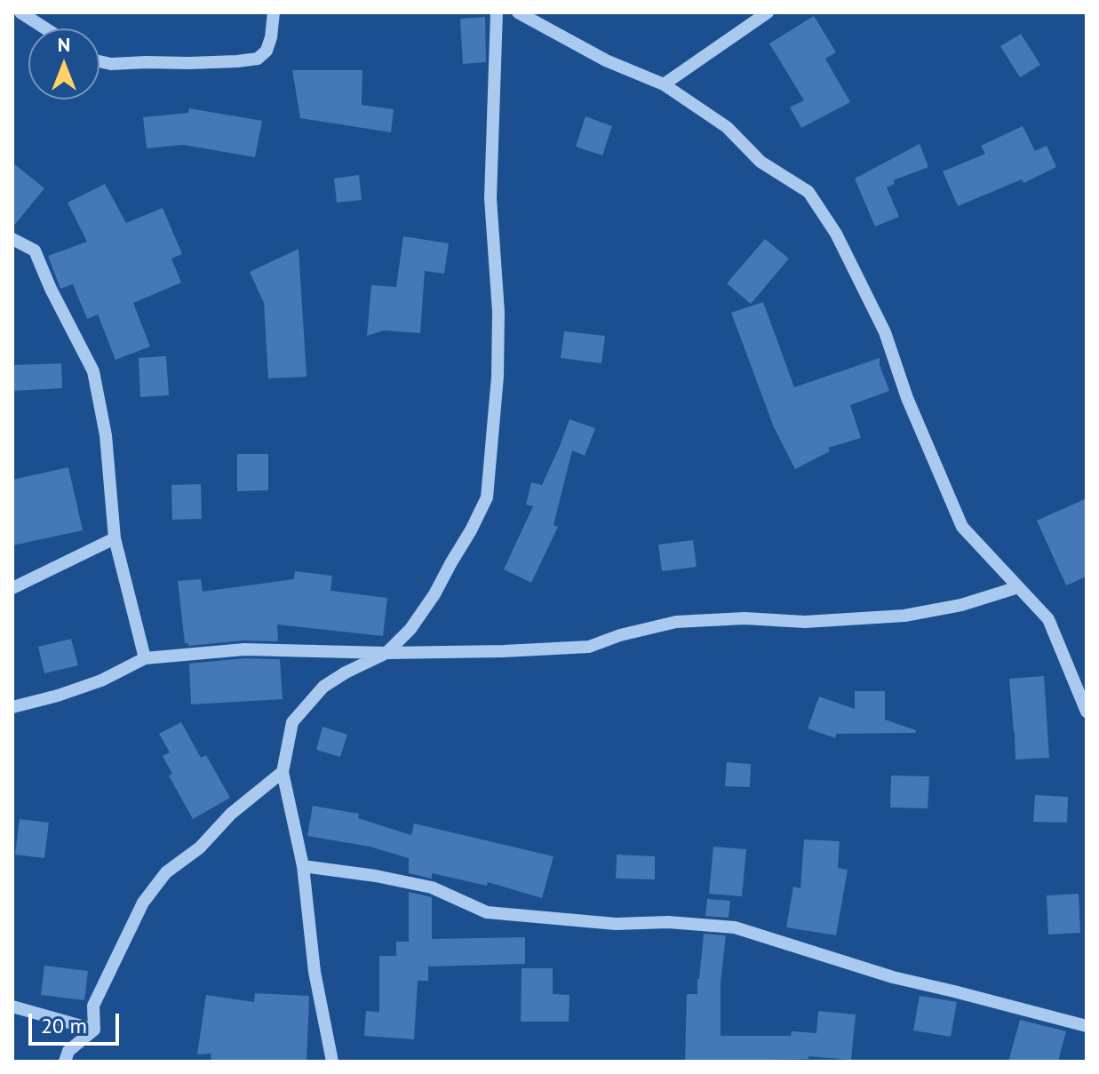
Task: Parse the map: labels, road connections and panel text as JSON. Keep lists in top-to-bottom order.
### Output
{
  "scale_bar": "20 m",
  "north": "top"
}
